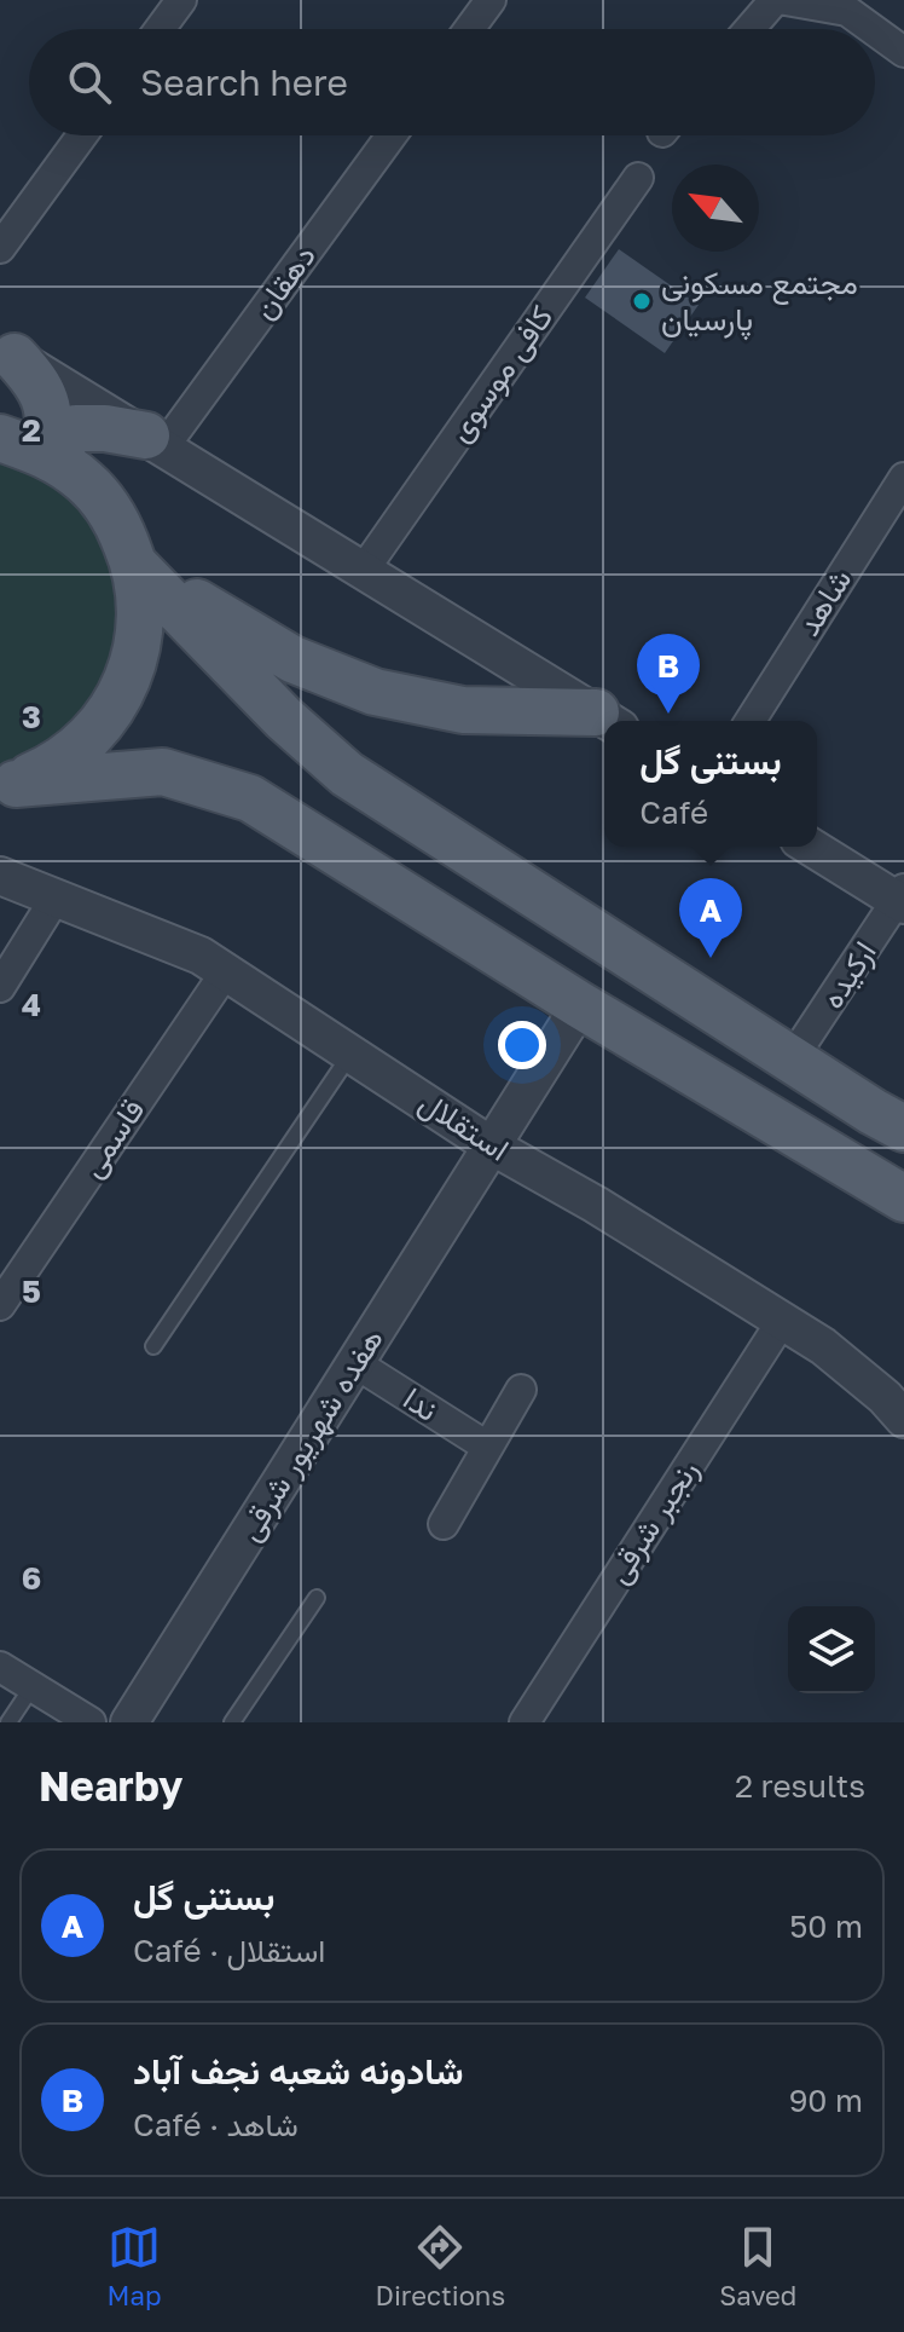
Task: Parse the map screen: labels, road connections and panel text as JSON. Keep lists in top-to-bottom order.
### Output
{
  "streets": {
    "street": [
      "دهقان",
      "کافی موسوی",
      "شاهد",
      "ارکیده",
      "استقلال",
      "قاسمی",
      "ندا",
      "هفده شهریور شرقی",
      "رنجبر شرقی"
    ]
  },
  "crossings": [
    ["استقلال", "قاسمی"],
    ["استقلال", "هفده شهریور شرقی"],
    ["استقلال", "رنجبر شرقی"],
    ["ندا", "هفده شهریور شرقی"]
  ],
  "places": ["مجتمع مسکونی پارسیان"],
  "north": "top left",
  "page": {
    "search": "Search here",
    "pins": ["B", "A"],
    "popup": ["بستنی گل", "Café"],
    "heading": ["Nearby", "2 results"],
    "list": [
      {
        "mark": "A",
        "name": "بستنی گل",
        "note": "Café · استقلال",
        "value": "50 m"
      },
      {
        "mark": "B",
        "name": "شادونه شعبه نجف آباد",
        "note": "Café · شاهد",
        "value": "90 m"
      }
    ],
    "nav": ["Map", "Directions", "Saved"]
  },
  "grid": {
    "rows": [
      "2",
      "3",
      "4",
      "5",
      "6"
    ]
  }
}
